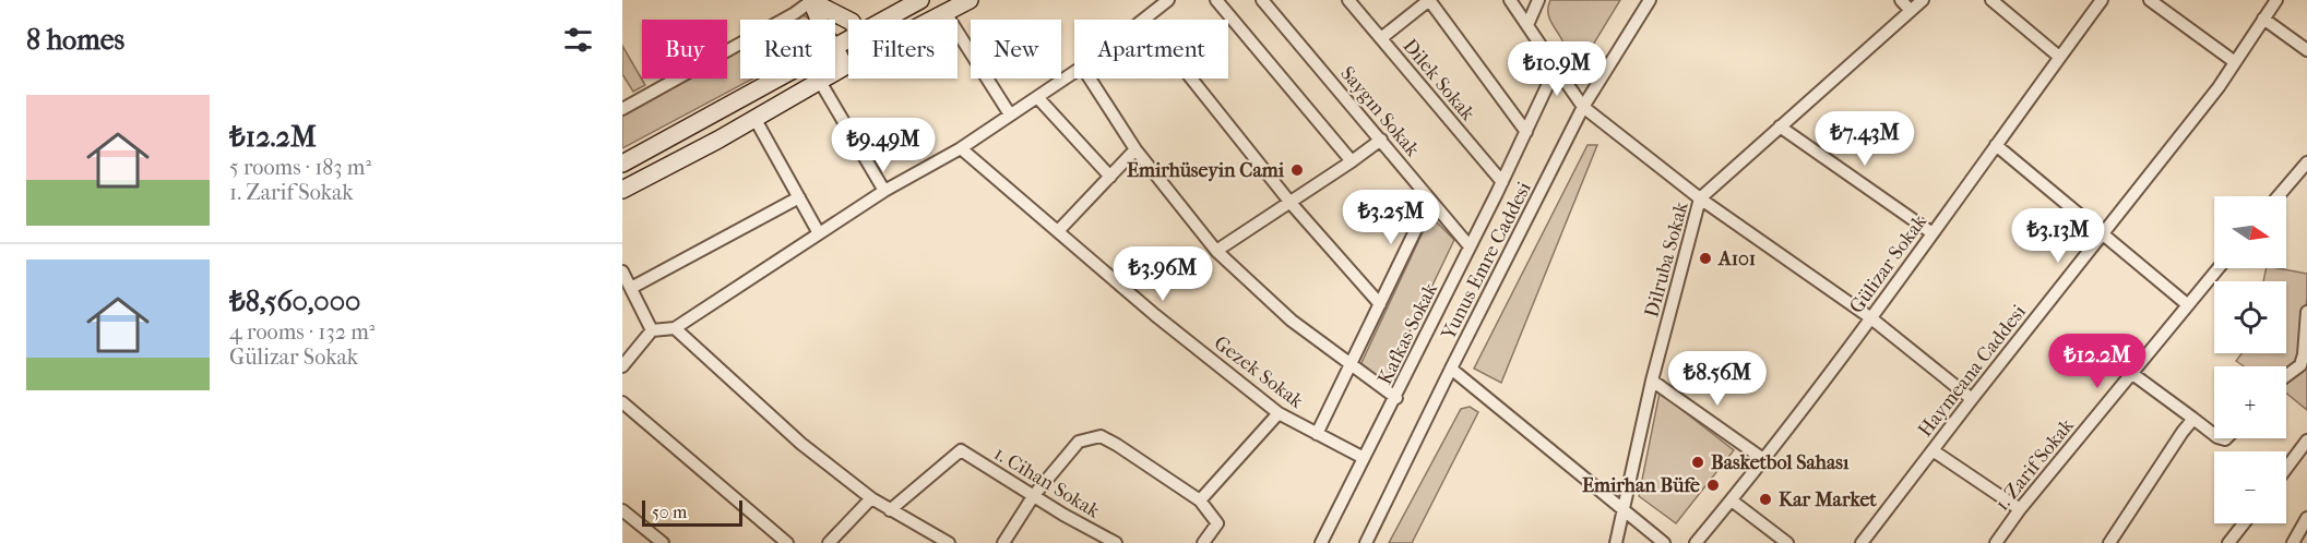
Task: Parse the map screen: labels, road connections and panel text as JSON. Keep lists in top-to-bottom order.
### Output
{
  "streets": {
    "street": [
      "Dilek Sokak",
      "Saygın Sokak",
      "Dilruba Sokak",
      "Yunus Emre Caddesi",
      "Gülizar Sokak",
      "Kafkas Sokak",
      "Haymeana Caddesi",
      "Gezek Sokak",
      "1. Zarif Sokak",
      "1. Cihan Sokak"
    ]
  },
  "crossings": [
    ["Dilek Sokak", "Kafkas Sokak"],
    ["Saygın Sokak", "Kafkas Sokak"],
    ["Kafkas Sokak", "Gezek Sokak"]
  ],
  "places": [
    "Emirhüseyin Cami",
    "A101",
    "Basketbol Sahası",
    "Emirhan Büfe",
    "Kar Market"
  ],
  "scale_bar": "50 m",
  "north": "right",
  "page": {
    "heading": "8 homes",
    "chip": [
      "Buy",
      "Rent",
      "Filters",
      "New",
      "Apartment"
    ],
    "price": [
      "₺10.9M",
      "₺7.43M",
      "₺9.49M",
      "₺3.25M",
      "₺3.13M",
      "₺3.96M",
      "₺12.2M",
      "₺8.56M"
    ],
    "list": [
      {
        "name": "₺12.2M",
        "note": "5 rooms · 183 m² · 1. Zarif Sokak"
      },
      {
        "name": "₺8,560,000",
        "note": "4 rooms · 132 m² · Gülizar Sokak"
      }
    ],
    "map_buttons": ["+", "−"],
    "scale": "50 m"
  }
}
